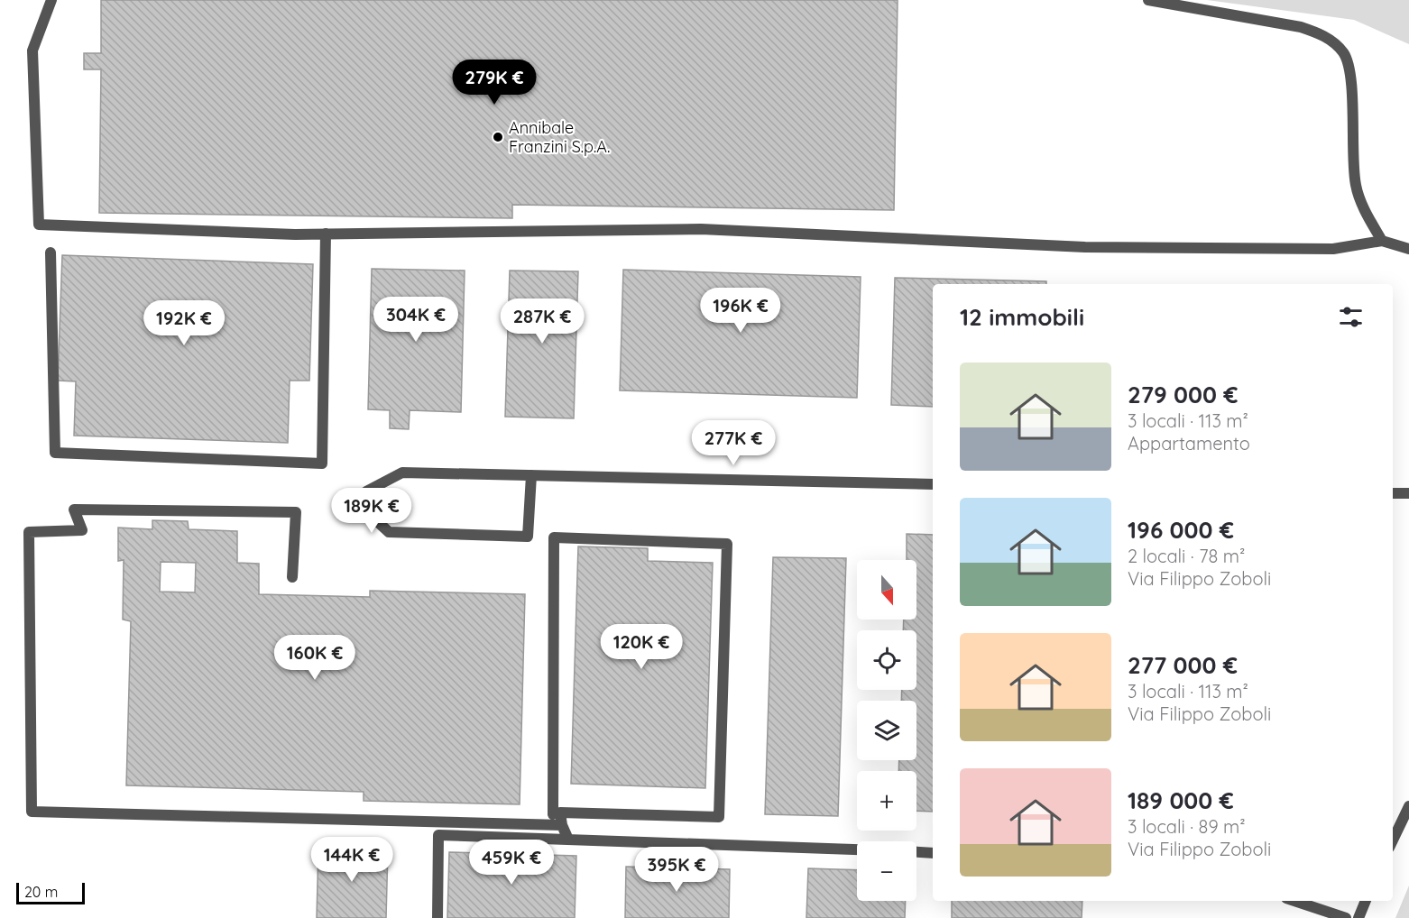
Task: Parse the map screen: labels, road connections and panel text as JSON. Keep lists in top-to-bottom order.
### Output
{
  "places": ["Annibale Franzini S.p.A."],
  "scale_bar": "20 m",
  "north": "bottom",
  "page": {
    "price": [
      "279K €",
      "196K €",
      "304K €",
      "287K €",
      "192K €",
      "277K €",
      "189K €",
      "120K €",
      "160K €",
      "144K €",
      "459K €",
      "395K €"
    ],
    "heading": "12 immobili",
    "list": [
      {
        "name": "279 000 €",
        "note": "3 locali · 113 m² · Appartamento"
      },
      {
        "name": "196 000 €",
        "note": "2 locali · 78 m² · Via Filippo Zoboli"
      },
      {
        "name": "277 000 €",
        "note": "3 locali · 113 m² · Via Filippo Zoboli"
      },
      {
        "name": "189 000 €",
        "note": "3 locali · 89 m² · Via Filippo Zoboli"
      }
    ],
    "map_buttons": ["+", "−"],
    "scale": "20 m"
  }
}
